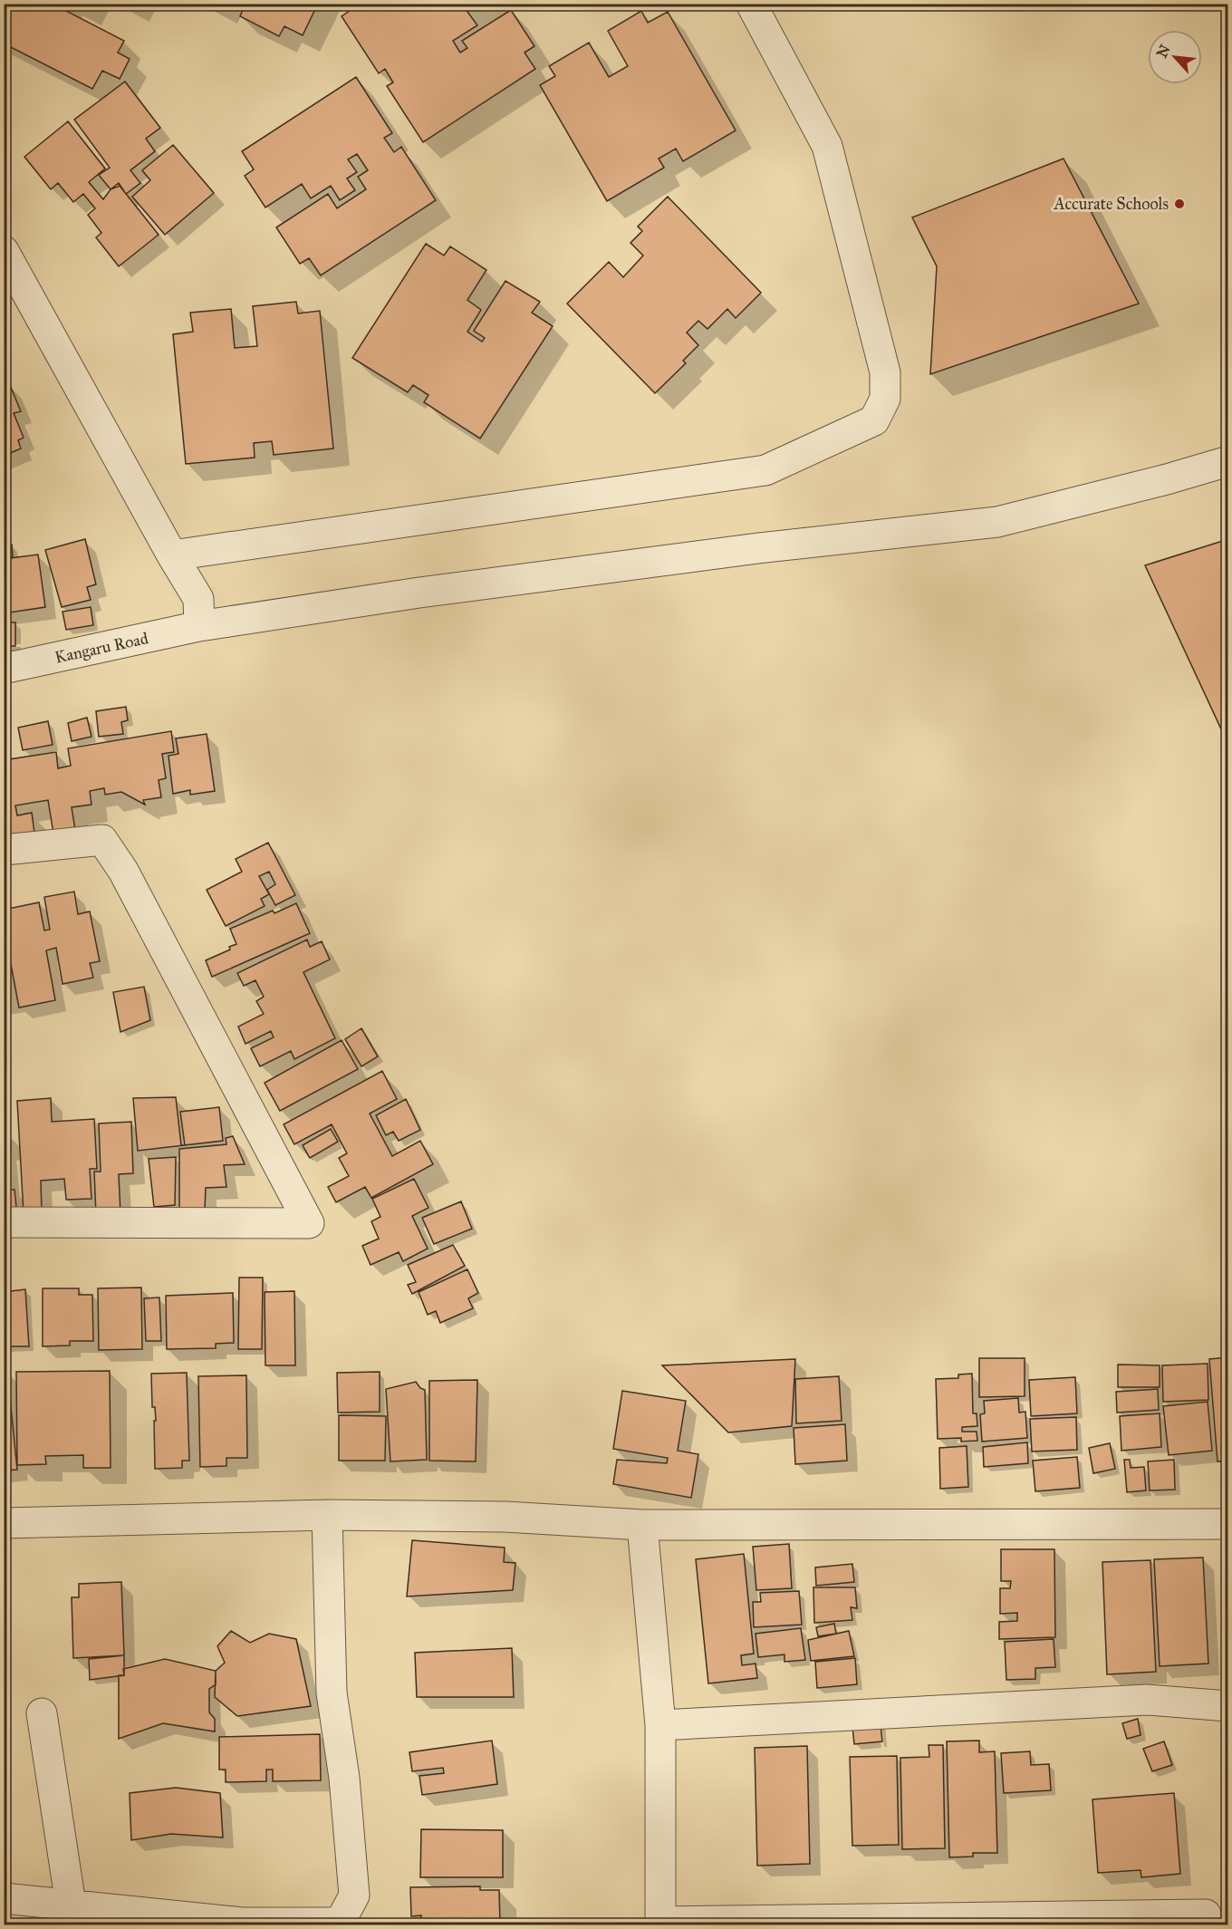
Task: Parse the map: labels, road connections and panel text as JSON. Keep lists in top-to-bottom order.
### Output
{
  "streets": {
    "street": ["Kangaru Road"]
  },
  "places": ["Accurate Schools"],
  "north": "top left"
}
